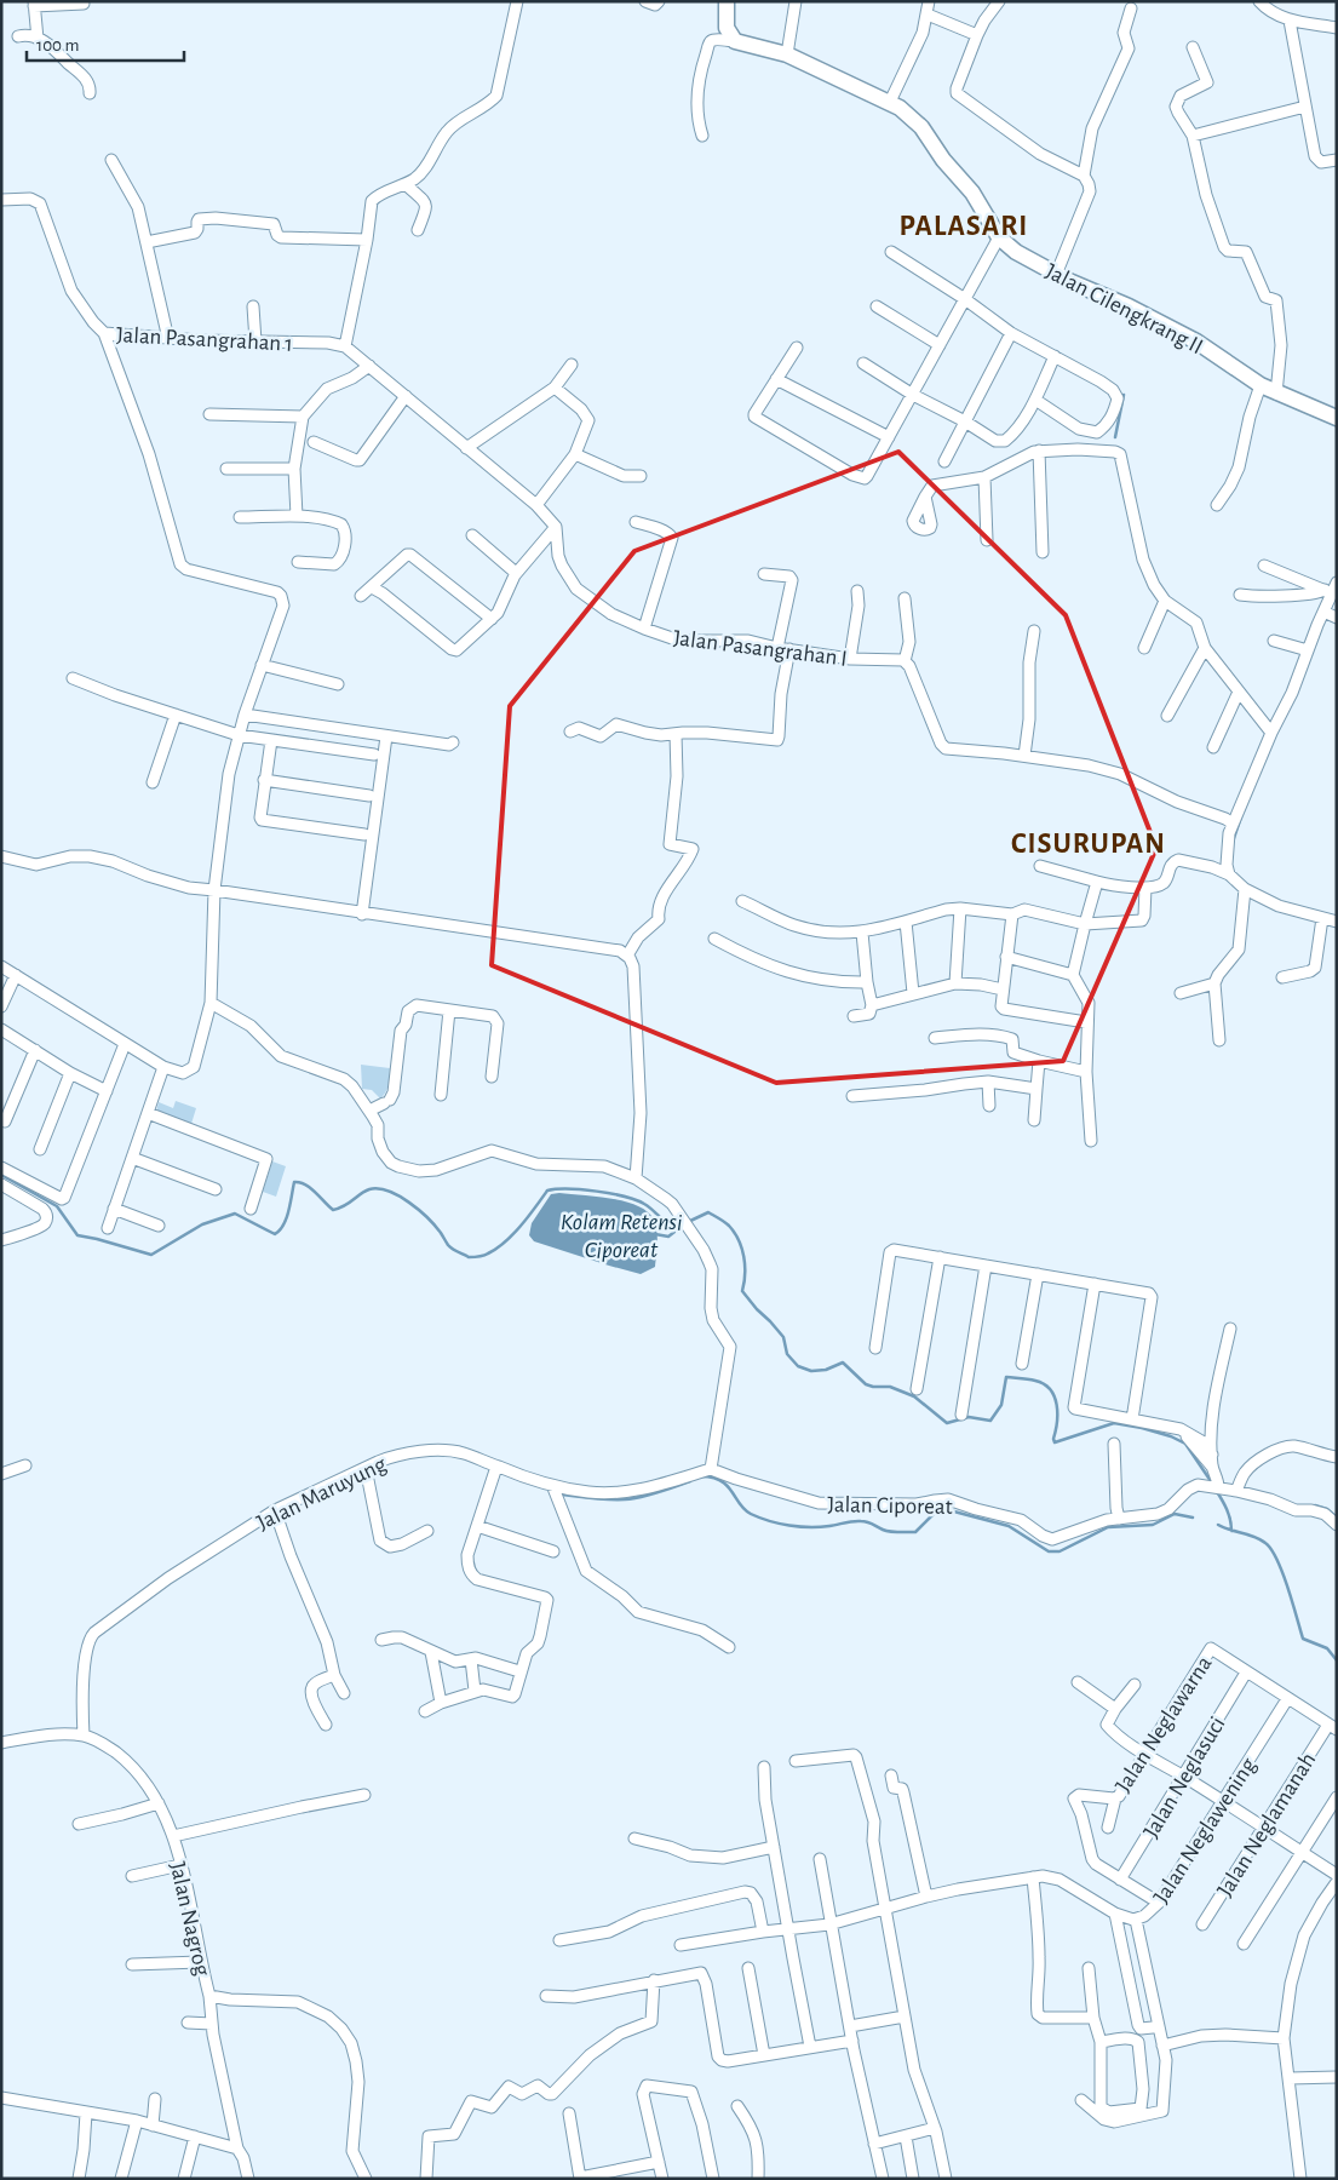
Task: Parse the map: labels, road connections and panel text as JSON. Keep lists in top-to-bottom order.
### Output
{
  "streets": {
    "street": [
      "Jalan Cilengkrang II",
      "Jalan Pasangrahan 1",
      "Jalan Pasangrahan I",
      "Jalan Maruyung",
      "Jalan Ciporeat",
      "Jalan Neglawarna",
      "Jalan Neglasuci",
      "Jalan Neglamanah",
      "Jalan Neglawening",
      "Jalan Nagrog"
    ]
  },
  "crossings": [
    ["Jalan Maruyung", "Jalan Ciporeat"],
    ["Jalan Maruyung", "Jalan Nagrog"],
    ["Jalan Neglawarna", "Jalan Neglasuci"]
  ],
  "districts": ["PALASARI", "CISURUPAN"],
  "water": ["Kolam Retensi Ciporeat"],
  "scale_bar": "100 m"
}
